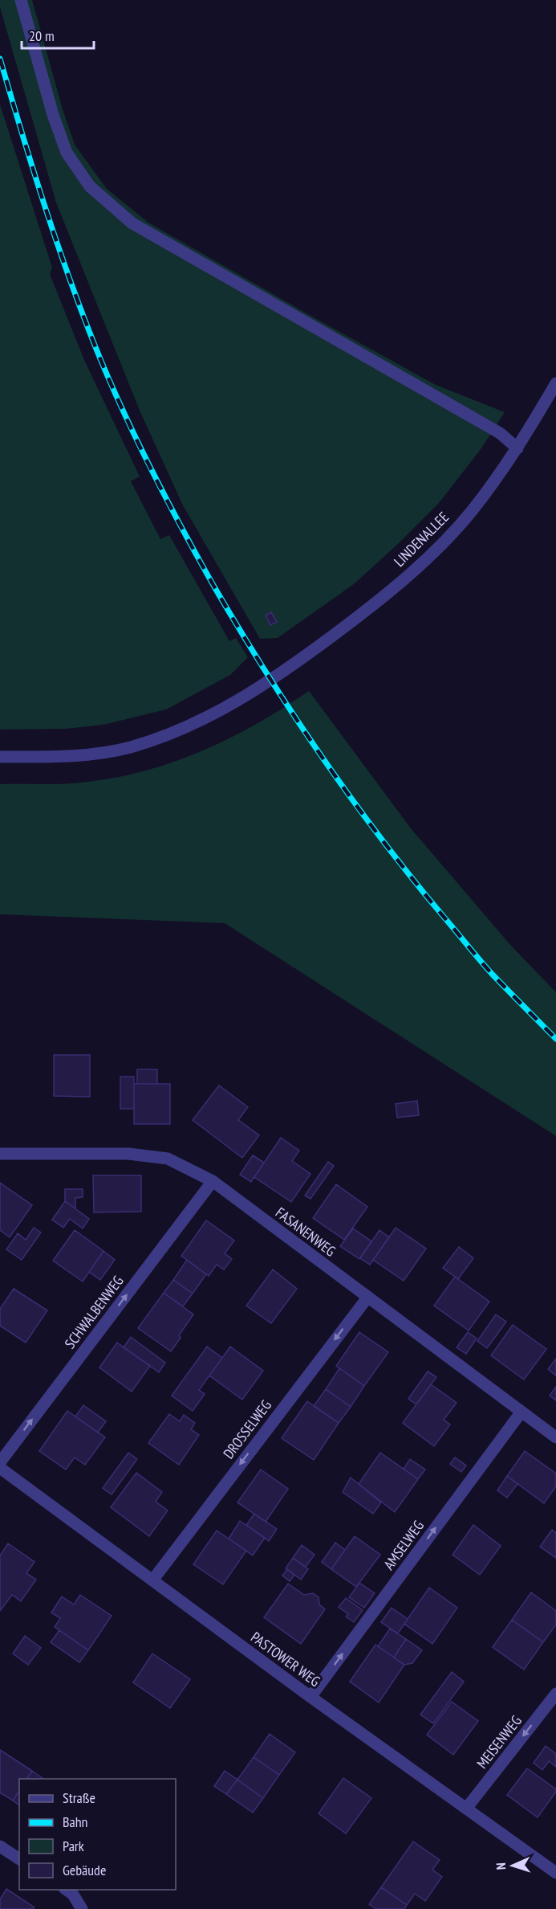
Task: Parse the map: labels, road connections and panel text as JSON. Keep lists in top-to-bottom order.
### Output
{
  "streets": {
    "street": [
      "LINDENALLEE",
      "FASANENWEG",
      "SCHWALBENWEG",
      "DROSSELWEG",
      "AMSELWEG",
      "PASTOWER WEG",
      "MEISENWEG"
    ]
  },
  "crossings": [
    ["FASANENWEG", "SCHWALBENWEG"],
    ["FASANENWEG", "DROSSELWEG"],
    ["FASANENWEG", "AMSELWEG"],
    ["DROSSELWEG", "PASTOWER WEG"],
    ["AMSELWEG", "PASTOWER WEG"],
    ["PASTOWER WEG", "MEISENWEG"]
  ],
  "one_way": [
    "SCHWALBENWEG",
    "DROSSELWEG",
    "AMSELWEG",
    "MEISENWEG"
  ],
  "legend": [
    "Straße",
    "Bahn",
    "Park",
    "Gebäude"
  ],
  "scale_bar": "20 m",
  "north": "left"
}
